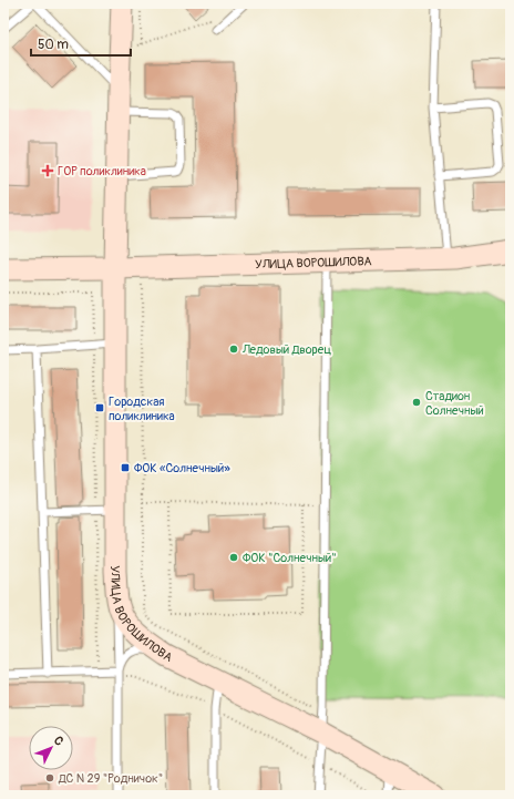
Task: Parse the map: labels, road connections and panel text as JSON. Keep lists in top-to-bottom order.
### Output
{
  "streets": {
    "main road": ["УЛИЦА ВОРОШИЛОВА"]
  },
  "places": {
    "health": ["ГОР поликлиника"],
    "other": [
      "Ледовый Дворец",
      "Стадион Солнечный",
      "ФОК \"Солнечный\"",
      "ДС N 29 \"Родничок\""
    ],
    "transit": ["Городская поликлиника", "ФОК «Солнечный»"]
  },
  "scale_bar": "50 m",
  "north": "top right"
}
